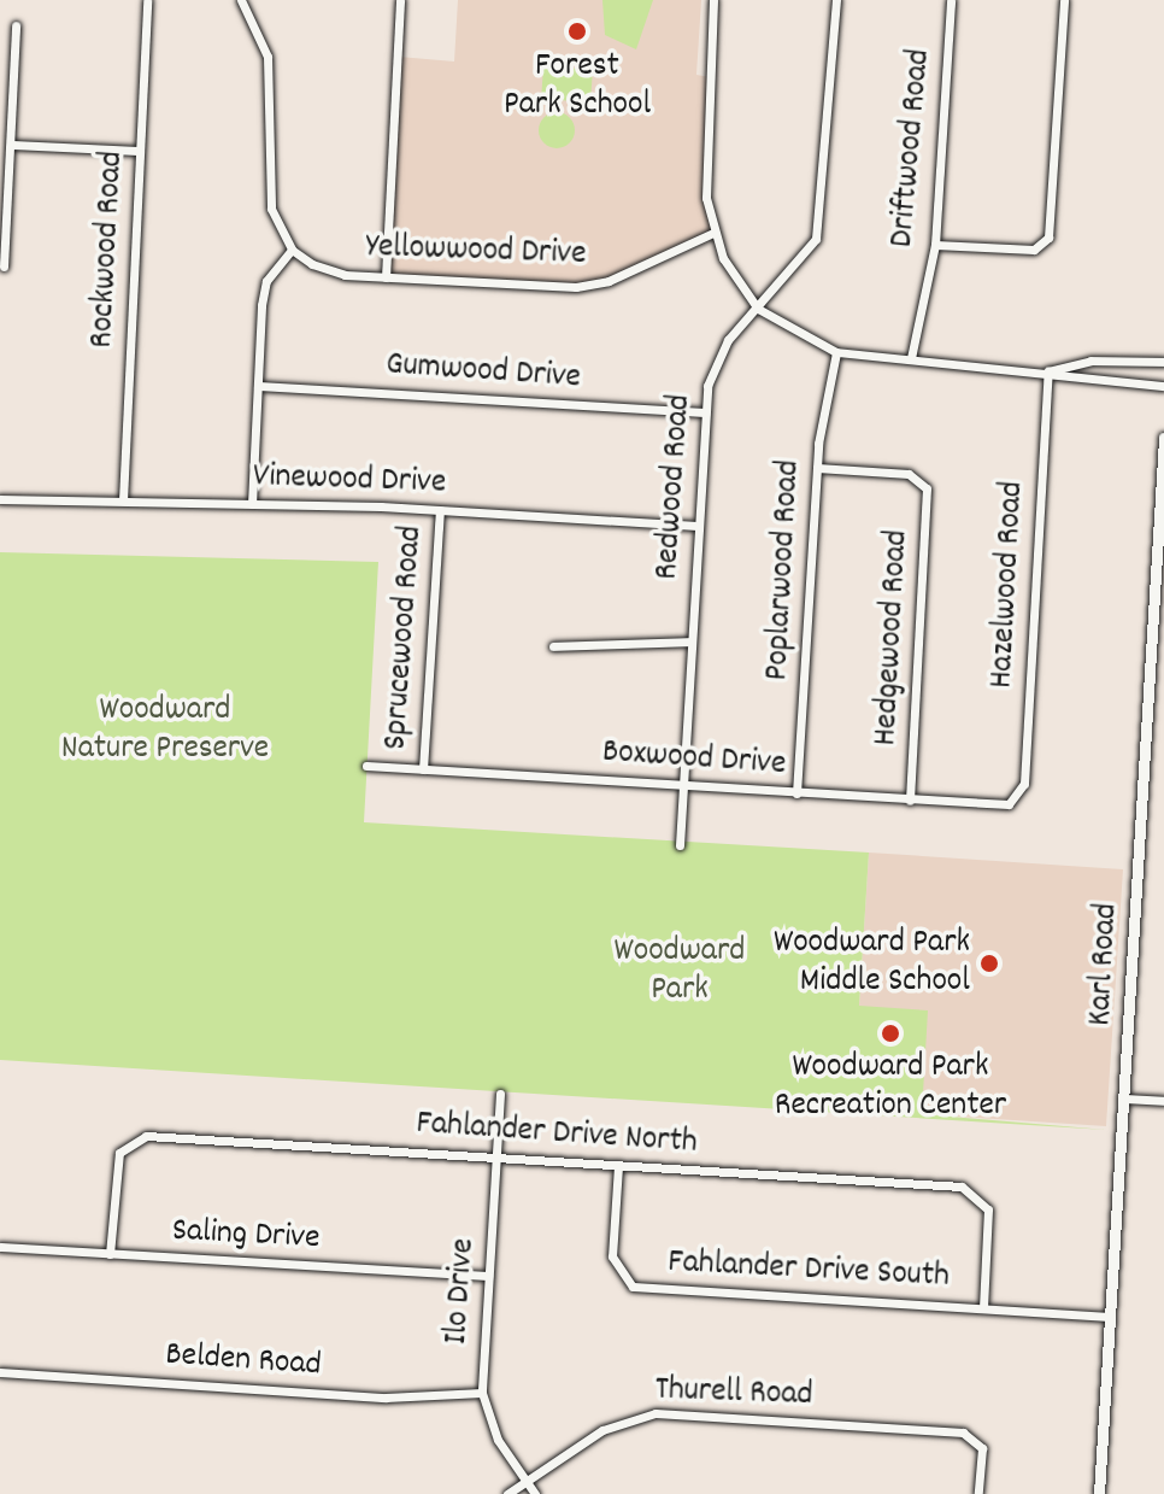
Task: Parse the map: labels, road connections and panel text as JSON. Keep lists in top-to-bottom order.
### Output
{
  "streets": {
    "main road": ["Karl Road"],
    "street": [
      "Driftwood Road",
      "Rockwood Road",
      "Yellowwood Drive",
      "Gumwood Drive",
      "Vinewood Drive",
      "Redwood Road",
      "Poplarwood Road",
      "Hazelwood Road",
      "Sprucewood Road",
      "Hedgewood Road",
      "Boxwood Drive",
      "Fahlander Drive North",
      "Saling Drive",
      "Fahlander Drive South",
      "Ilo Drive",
      "Belden Road",
      "Thurell Road"
    ]
  },
  "crossings": [
    ["Rockwood Road", "Vinewood Drive"],
    ["Gumwood Drive", "Redwood Road"],
    ["Vinewood Drive", "Redwood Road"],
    ["Vinewood Drive", "Sprucewood Road"],
    ["Redwood Road", "Boxwood Drive"],
    ["Poplarwood Road", "Hedgewood Road"],
    ["Poplarwood Road", "Boxwood Drive"],
    ["Hazelwood Road", "Boxwood Drive"],
    ["Sprucewood Road", "Boxwood Drive"],
    ["Hedgewood Road", "Boxwood Drive"],
    ["Karl Road", "Fahlander Drive South"],
    ["Fahlander Drive North", "Saling Drive"],
    ["Fahlander Drive North", "Fahlander Drive South"],
    ["Fahlander Drive North", "Ilo Drive"],
    ["Saling Drive", "Ilo Drive"],
    ["Ilo Drive", "Belden Road"],
    ["Ilo Drive", "Thurell Road"]
  ],
  "parks": ["Woodward Nature Preserve", "Woodward Park"],
  "places": ["Forest Park School", "Woodward Park Middle School", "Woodward Park Recreation Center"]
}
